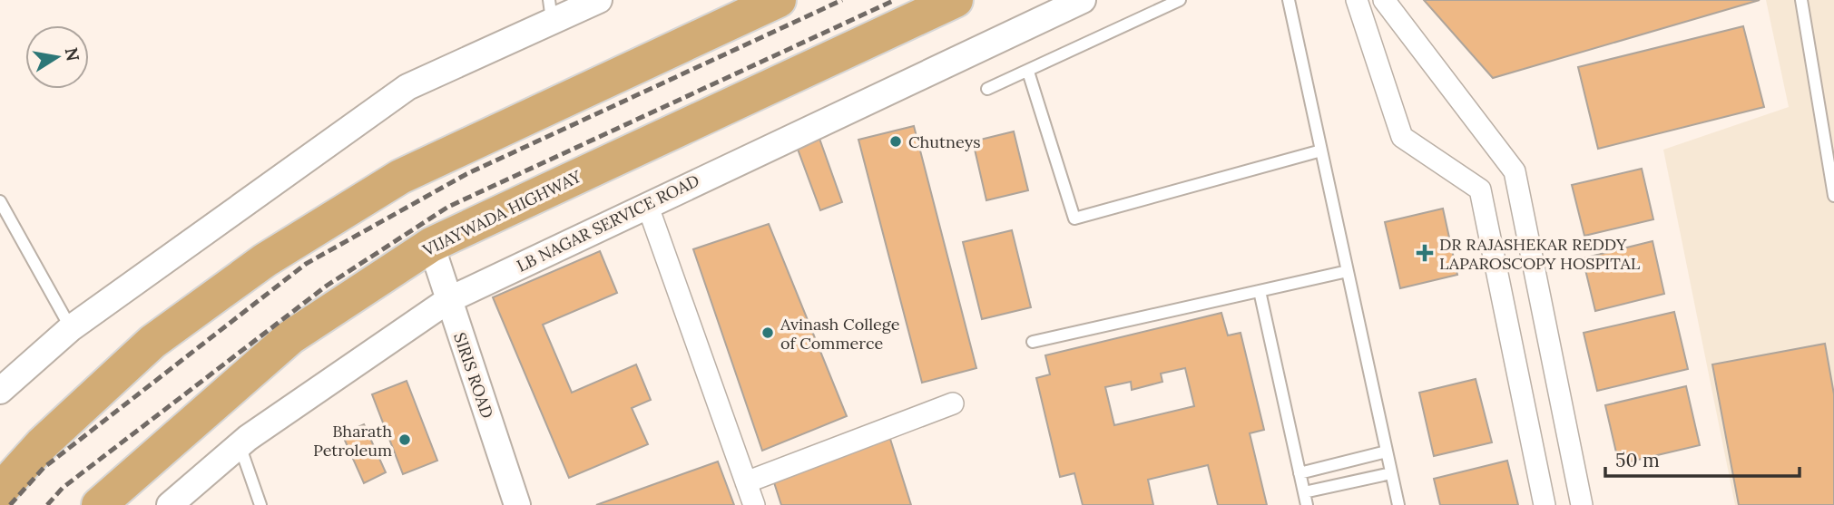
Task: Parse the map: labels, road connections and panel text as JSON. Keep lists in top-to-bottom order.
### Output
{
  "streets": {
    "highway": ["VIJAYWADA HIGHWAY"],
    "street": ["LB NAGAR SERVICE ROAD", "SIRIS ROAD"]
  },
  "crossings": [
    ["VIJAYWADA HIGHWAY", "SIRIS ROAD"],
    ["LB NAGAR SERVICE ROAD", "SIRIS ROAD"]
  ],
  "places": {
    "other": ["Chutneys", "Avinash College of Commerce", "Bharath Petroleum"],
    "health": ["DR RAJASHEKAR REDDY LAPAROSCOPY HOSPITAL"]
  },
  "scale_bar": "50 m",
  "north": "right"
}
